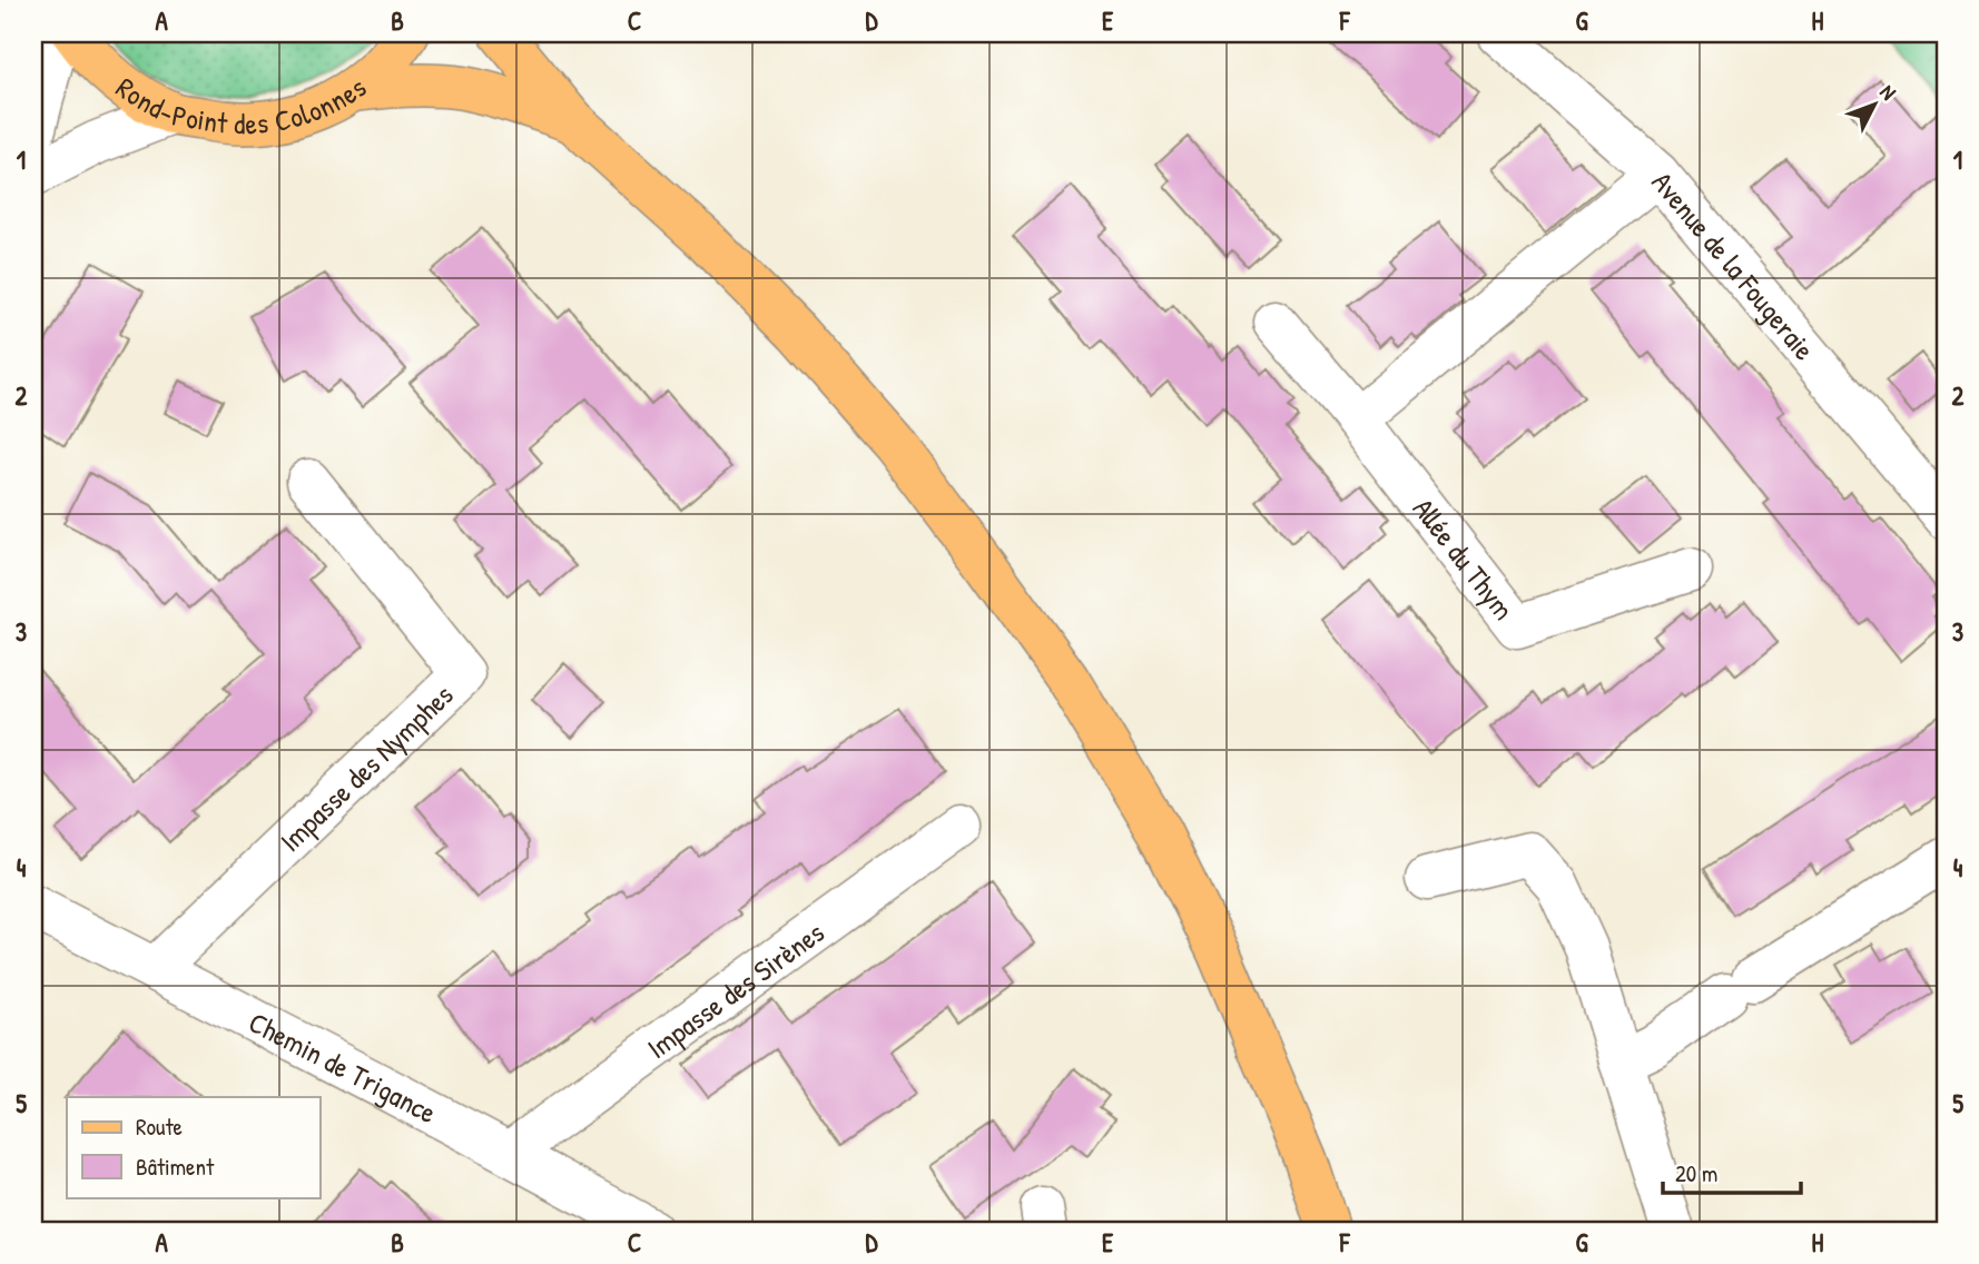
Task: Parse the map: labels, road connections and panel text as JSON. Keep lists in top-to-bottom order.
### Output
{
  "streets": {
    "main road": ["Rond-Point des Colonnes"],
    "street": [
      "Avenue de la Fougeraie",
      "Allée du Thym",
      "Impasse des Nymphes",
      "Impasse des Sirènes",
      "Chemin de Trigance"
    ]
  },
  "crossings": [
    ["Impasse des Nymphes", "Chemin de Trigance"],
    ["Impasse des Sirènes", "Chemin de Trigance"]
  ],
  "legend": ["Route", "Bâtiment"],
  "scale_bar": "20 m",
  "north": "top right",
  "grid": {
    "columns": [
      "A",
      "B",
      "C",
      "D",
      "E",
      "F",
      "G",
      "H"
    ],
    "rows": [
      "1",
      "2",
      "3",
      "4",
      "5"
    ]
  }
}
